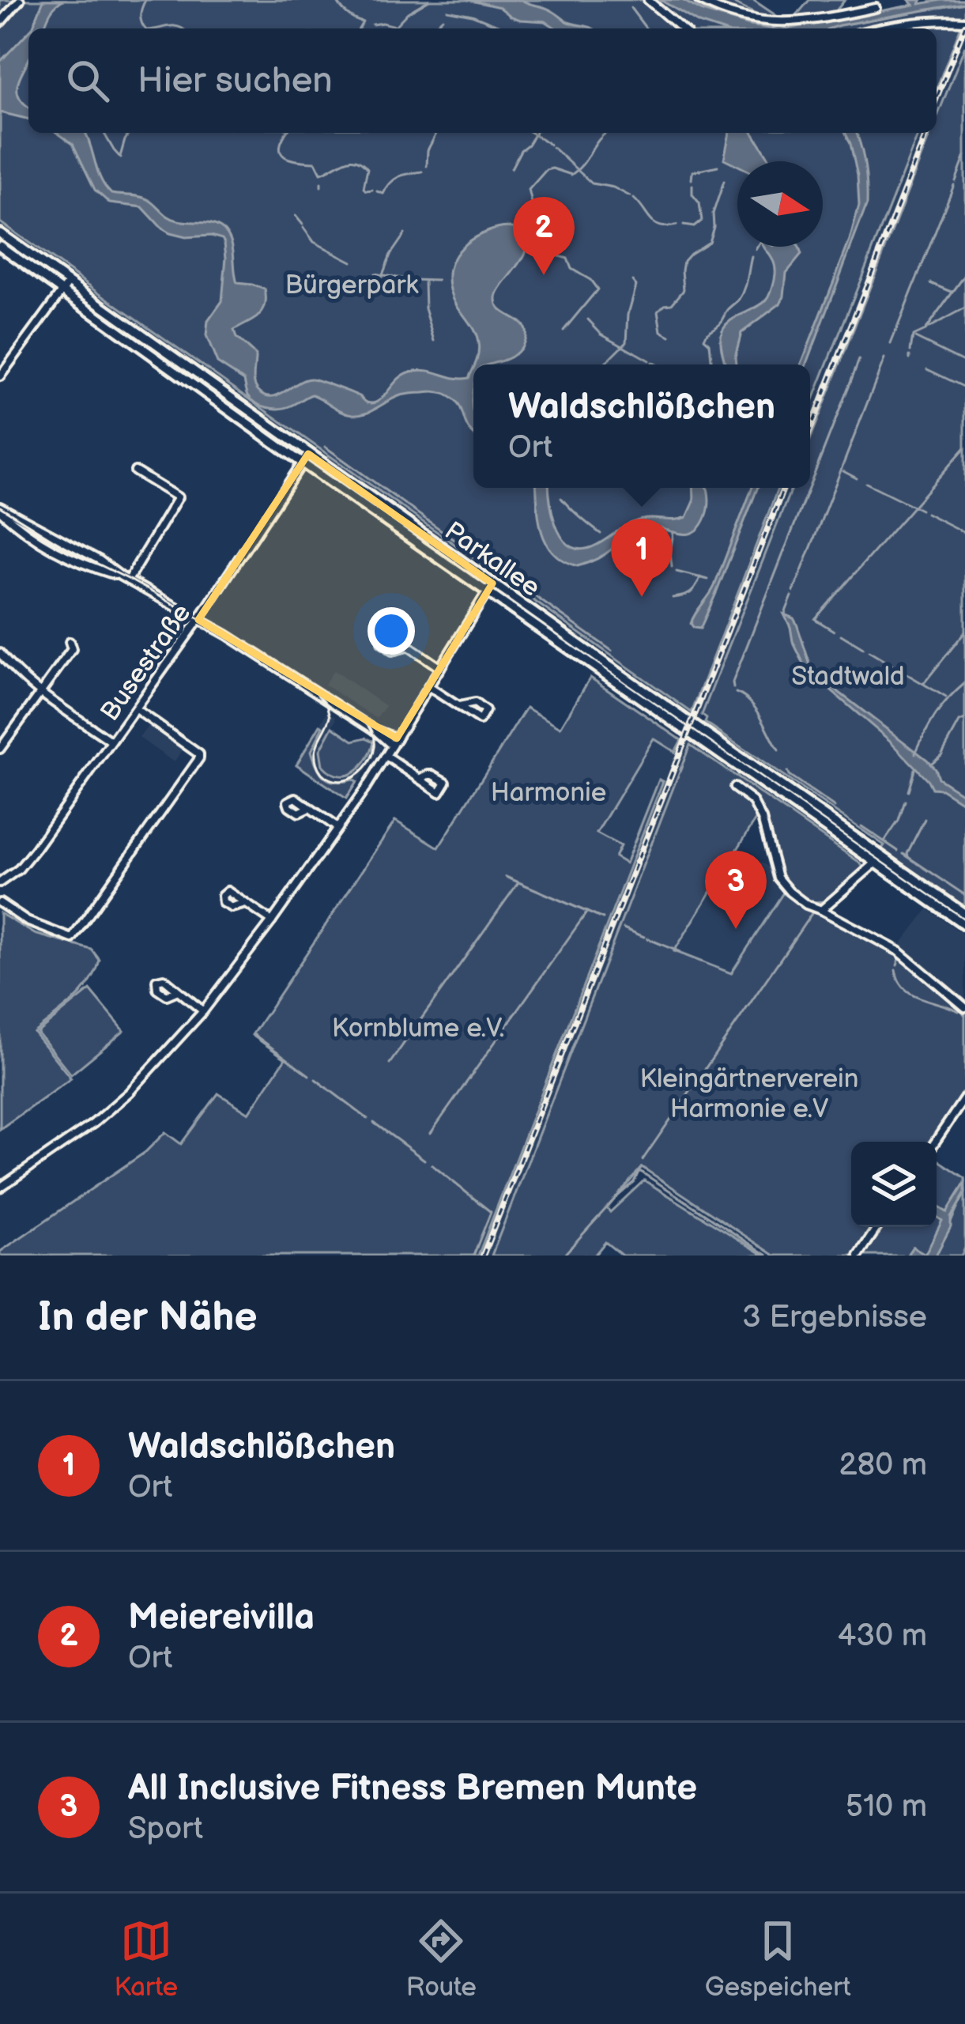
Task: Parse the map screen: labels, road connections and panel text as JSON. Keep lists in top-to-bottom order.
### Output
{
  "streets": {
    "main road": ["Parkallee"],
    "street": ["Busestraße"]
  },
  "crossings": [
    ["Parkallee", "Busestraße"]
  ],
  "parks": [
    "Bürgerpark",
    "Stadtwald",
    "Harmonie",
    "Kornblume e.V.",
    "Kleingärtnerverein Harmonie e.V"
  ],
  "north": "right",
  "page": {
    "search": "Hier suchen",
    "pins": ["2", "1", "3"],
    "popup": ["Waldschlößchen", "Ort"],
    "heading": ["In der Nähe", "3 Ergebnisse"],
    "list": [
      {
        "mark": "1",
        "name": "Waldschlößchen",
        "note": "Ort",
        "value": "280 m"
      },
      {
        "mark": "2",
        "name": "Meiereivilla",
        "note": "Ort",
        "value": "430 m"
      },
      {
        "mark": "3",
        "name": "All Inclusive Fitness Bremen Munte",
        "note": "Sport",
        "value": "510 m"
      }
    ],
    "nav": ["Karte", "Route", "Gespeichert"]
  }
}
